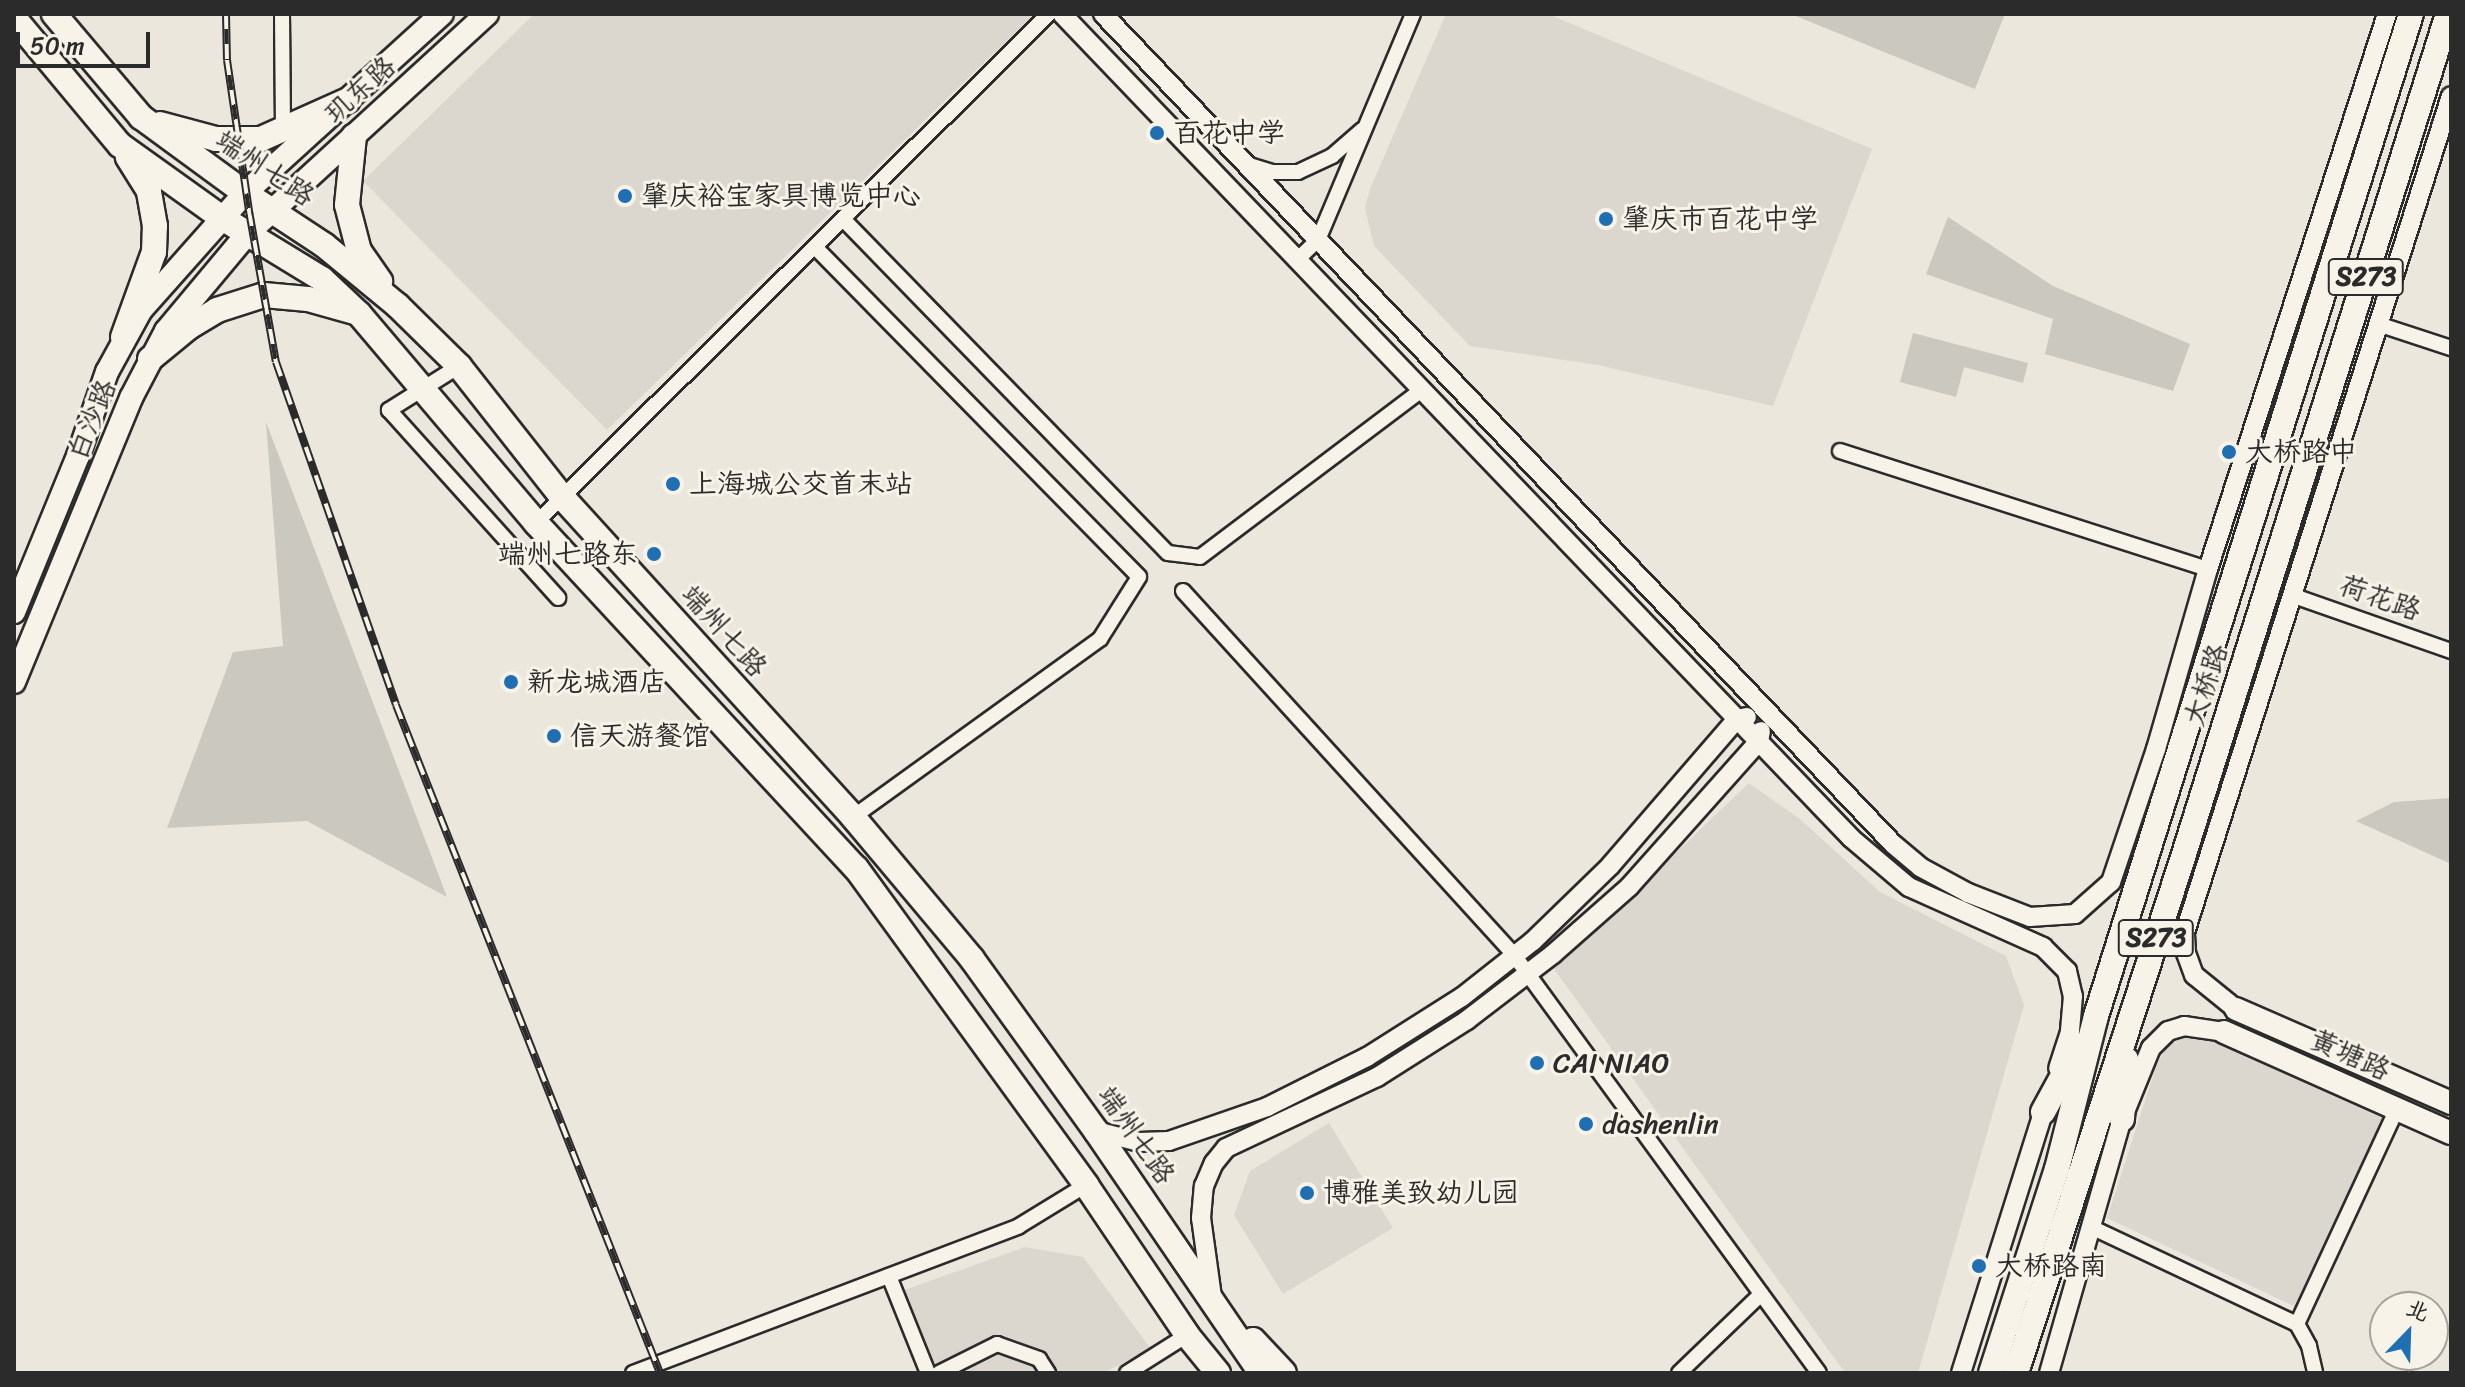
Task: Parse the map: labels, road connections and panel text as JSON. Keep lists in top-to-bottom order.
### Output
{
  "streets": {
    "main road": [
      "玑东路",
      "端州七路",
      "S273",
      "白沙路",
      "大桥路",
      "黄塘路"
    ],
    "street": ["荷花路"]
  },
  "crossings": [
    ["玑东路", "端州七路"],
    ["玑东路", "白沙路"],
    ["端州七路", "白沙路"]
  ],
  "places": [
    "百花中学",
    "肇庆裕宝家具博览中心",
    "肇庆市百花中学",
    "大桥路中",
    "上海城公交首末站",
    "端州七路东",
    "新龙城酒店",
    "信天游餐馆",
    "CAI NIAO",
    "dashenlin",
    "博雅美致幼儿园",
    "大桥路南"
  ],
  "scale_bar": "50 m",
  "north": "top right"
}
